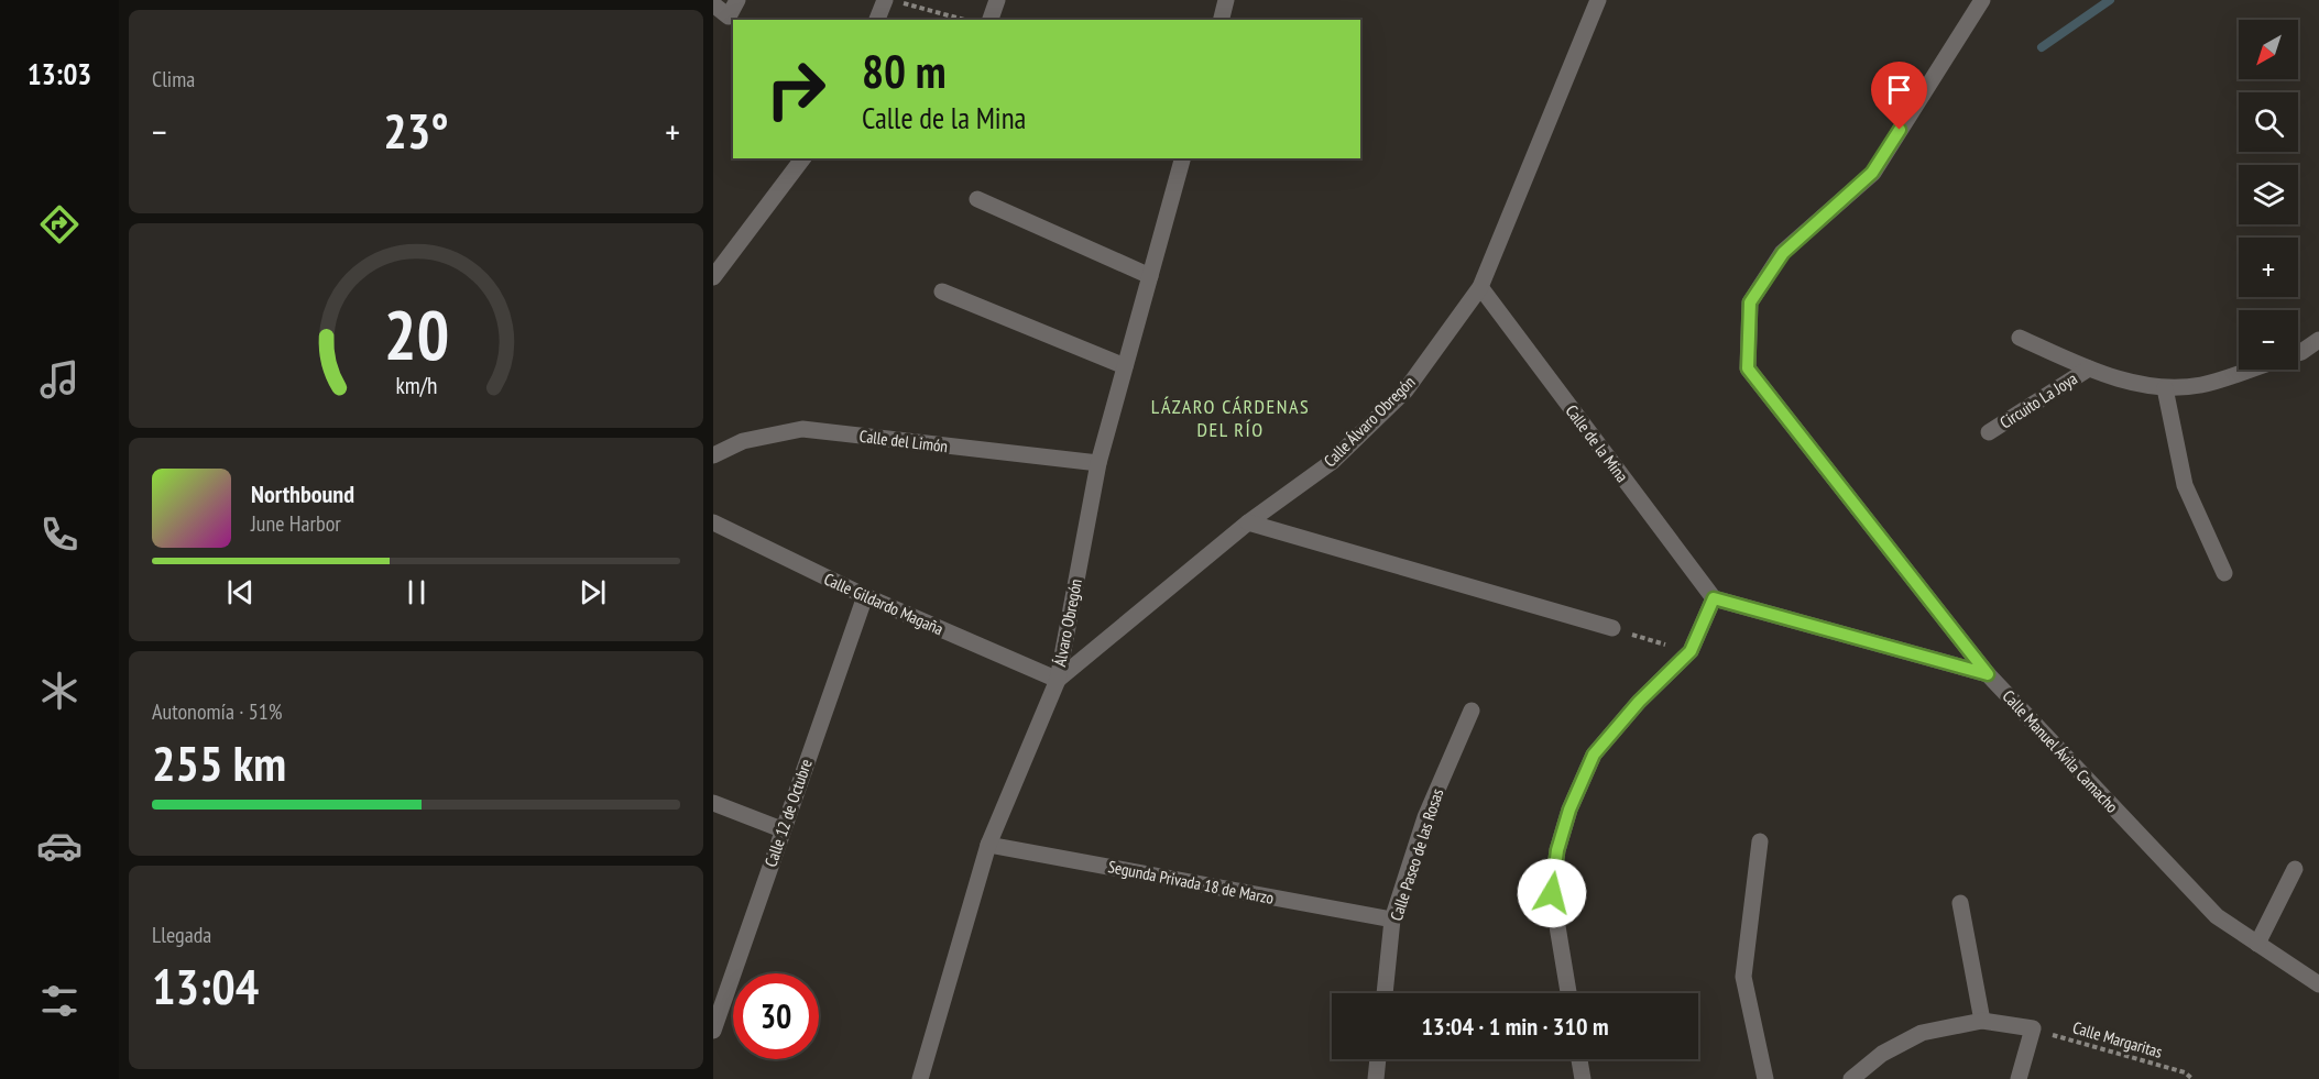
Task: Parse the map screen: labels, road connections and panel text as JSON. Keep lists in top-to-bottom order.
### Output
{
  "streets": {
    "street": [
      "Circuito La Joya",
      "Calle Álvaro Obregón",
      "Calle del Limón",
      "Calle de la Mina",
      "Calle Gildardo Magaña",
      "Álvaro Obregón",
      "Calle Manuel Ávila Camacho",
      "Calle 12 de Octubre",
      "Calle Paseo de las Rosas",
      "Segunda Privada 18 de Marzo"
    ],
    "path": ["Calle Margaritas"]
  },
  "crossings": [
    ["Calle Álvaro Obregón", "Calle de la Mina"],
    ["Calle Álvaro Obregón", "Calle Gildardo Magaña"],
    ["Calle Álvaro Obregón", "Álvaro Obregón"],
    ["Calle del Limón", "Álvaro Obregón"],
    ["Calle Gildardo Magaña", "Álvaro Obregón"],
    ["Calle Gildardo Magaña", "Calle 12 de Octubre"],
    ["Álvaro Obregón", "Segunda Privada 18 de Marzo"],
    ["Calle Paseo de las Rosas", "Segunda Privada 18 de Marzo"]
  ],
  "districts": ["LÁZARO CÁRDENAS DEL RÍO"],
  "north": "bottom left",
  "page": {
    "tabs": "13:03",
    "tile": [
      "Clima",
      ["Autonomía · 51%", "255 km"],
      ["Llegada", "13:04"]
    ],
    "map_buttons": ["+", "−"],
    "turn": ["80 m", "Calle de la Mina"],
    "heat": ["−", "23°", "+"],
    "song": ["Northbound", "June Harbor"],
    "limit": "30",
    "trip": "13:04 · 1 min · 310 m",
    "gauge": ["20", "km/h"]
  }
}
